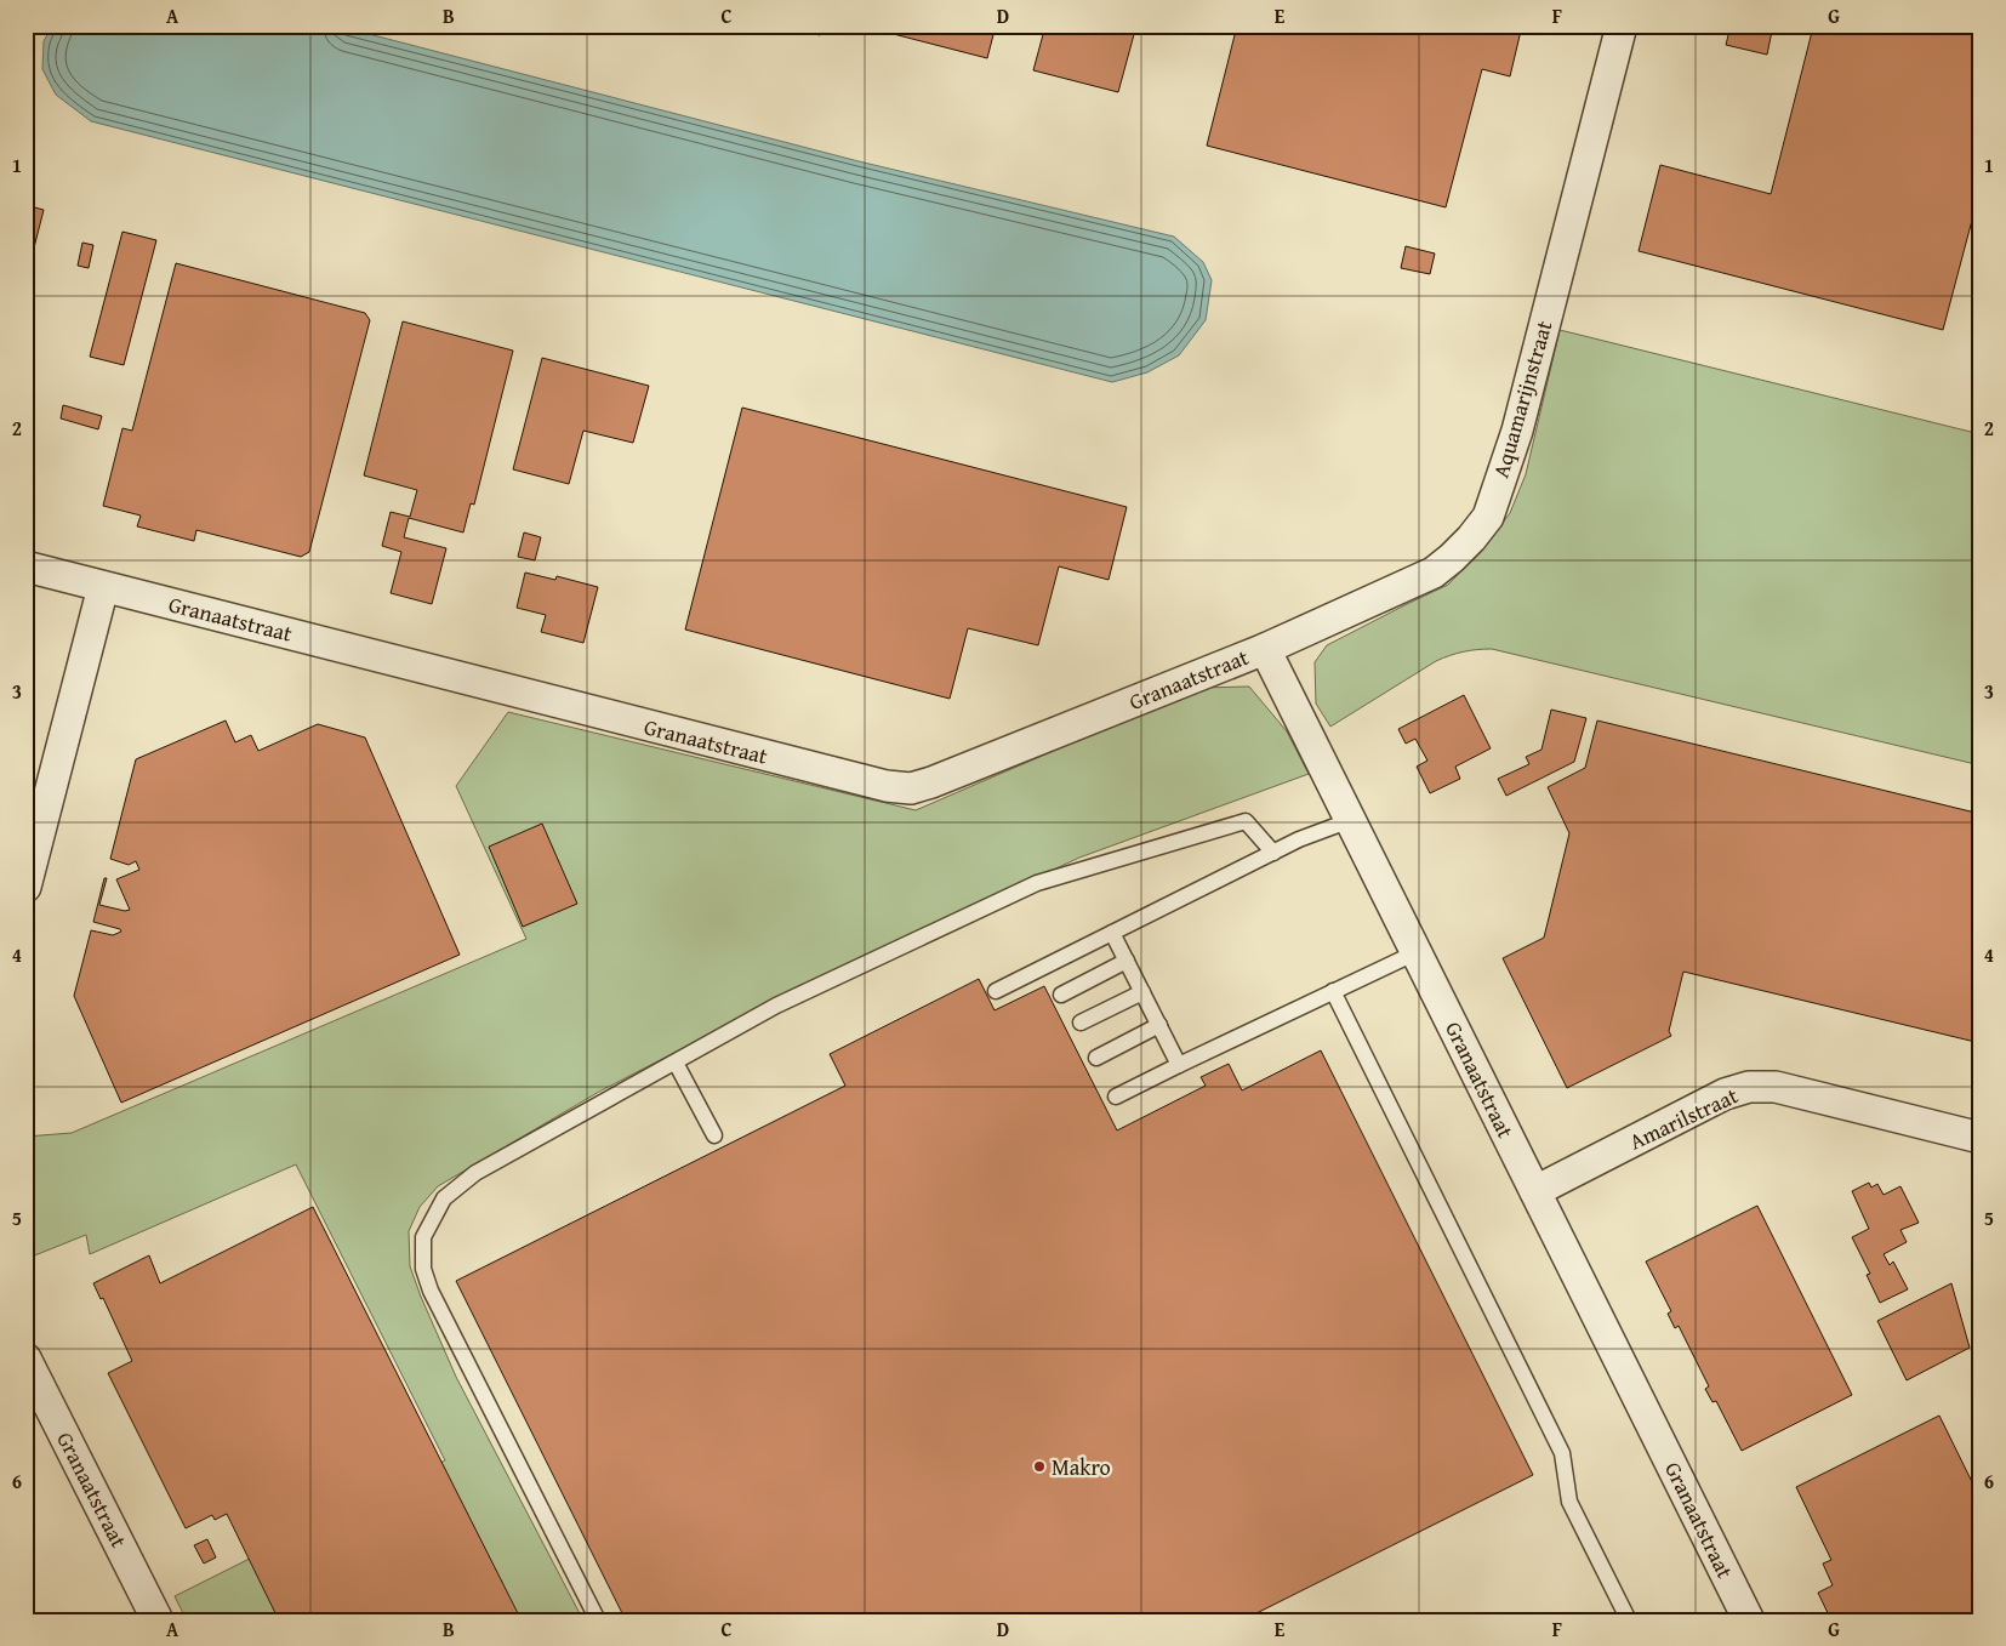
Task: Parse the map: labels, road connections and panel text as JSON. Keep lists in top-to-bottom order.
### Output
{
  "streets": {
    "street": ["Aquamarijnstraat", "Granaatstraat", "Amarilstraat"]
  },
  "crossings": [
    ["Aquamarijnstraat", "Granaatstraat"],
    ["Granaatstraat", "Amarilstraat"]
  ],
  "places": ["Makro"],
  "grid": {
    "columns": [
      "A",
      "B",
      "C",
      "D",
      "E",
      "F",
      "G"
    ],
    "rows": [
      "1",
      "2",
      "3",
      "4",
      "5",
      "6"
    ]
  }
}
